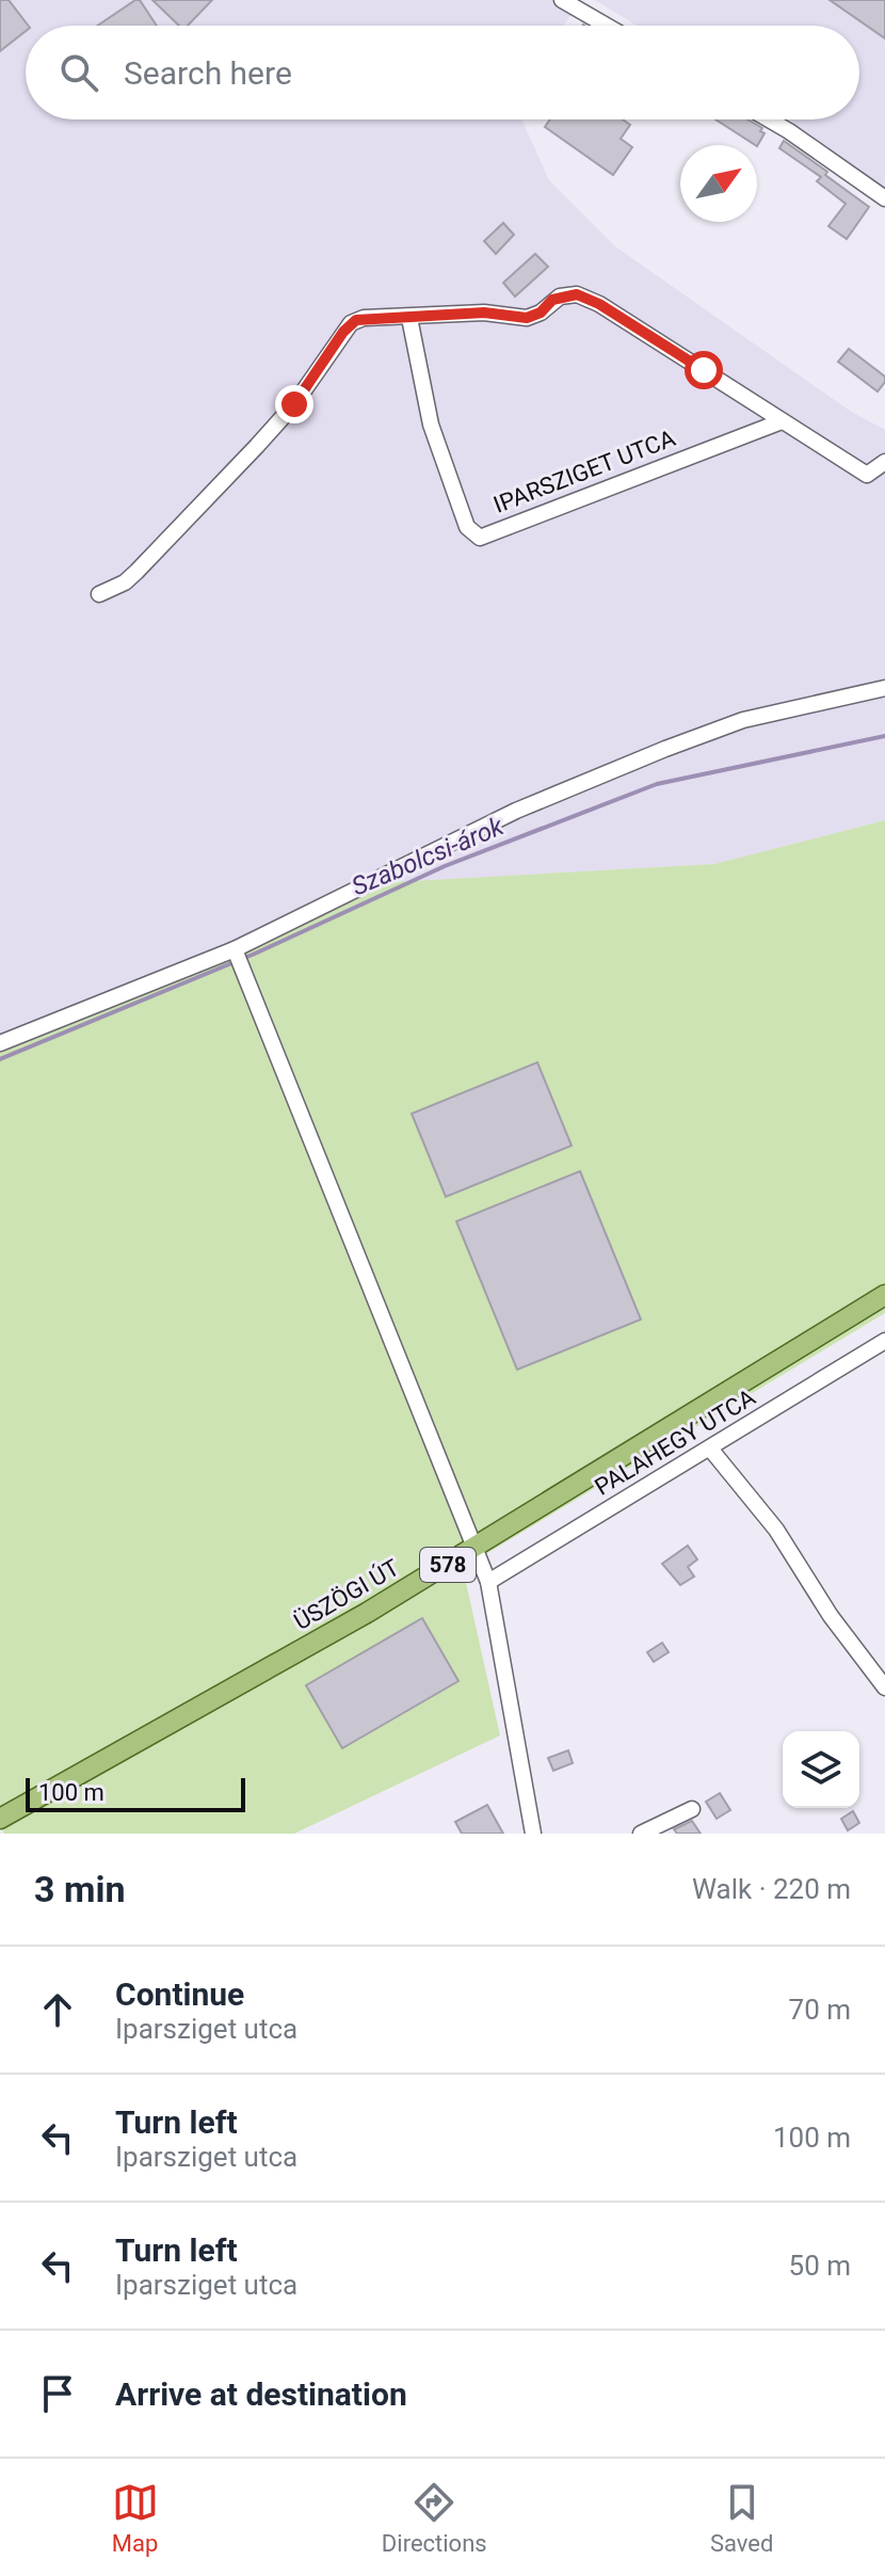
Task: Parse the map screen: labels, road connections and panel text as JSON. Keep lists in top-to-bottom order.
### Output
{
  "streets": {
    "main road": ["578", "ÜSZÖGI ÚT"],
    "street": ["IPARSZIGET UTCA", "PALAHEGY UTCA"]
  },
  "water": ["Szabolcsi-árok"],
  "scale_bar": "100 m",
  "north": "top right",
  "page": {
    "search": "Search here",
    "scale": "100 m",
    "heading": ["3 min", "Walk · 220 m"],
    "list": [
      ["Continue", "Iparsziget utca", "70 m"],
      ["Turn left", "Iparsziget utca", "100 m"],
      ["Turn left", "Iparsziget utca", "50 m"],
      "Arrive at destination"
    ],
    "nav": ["Map", "Directions", "Saved"]
  }
}
